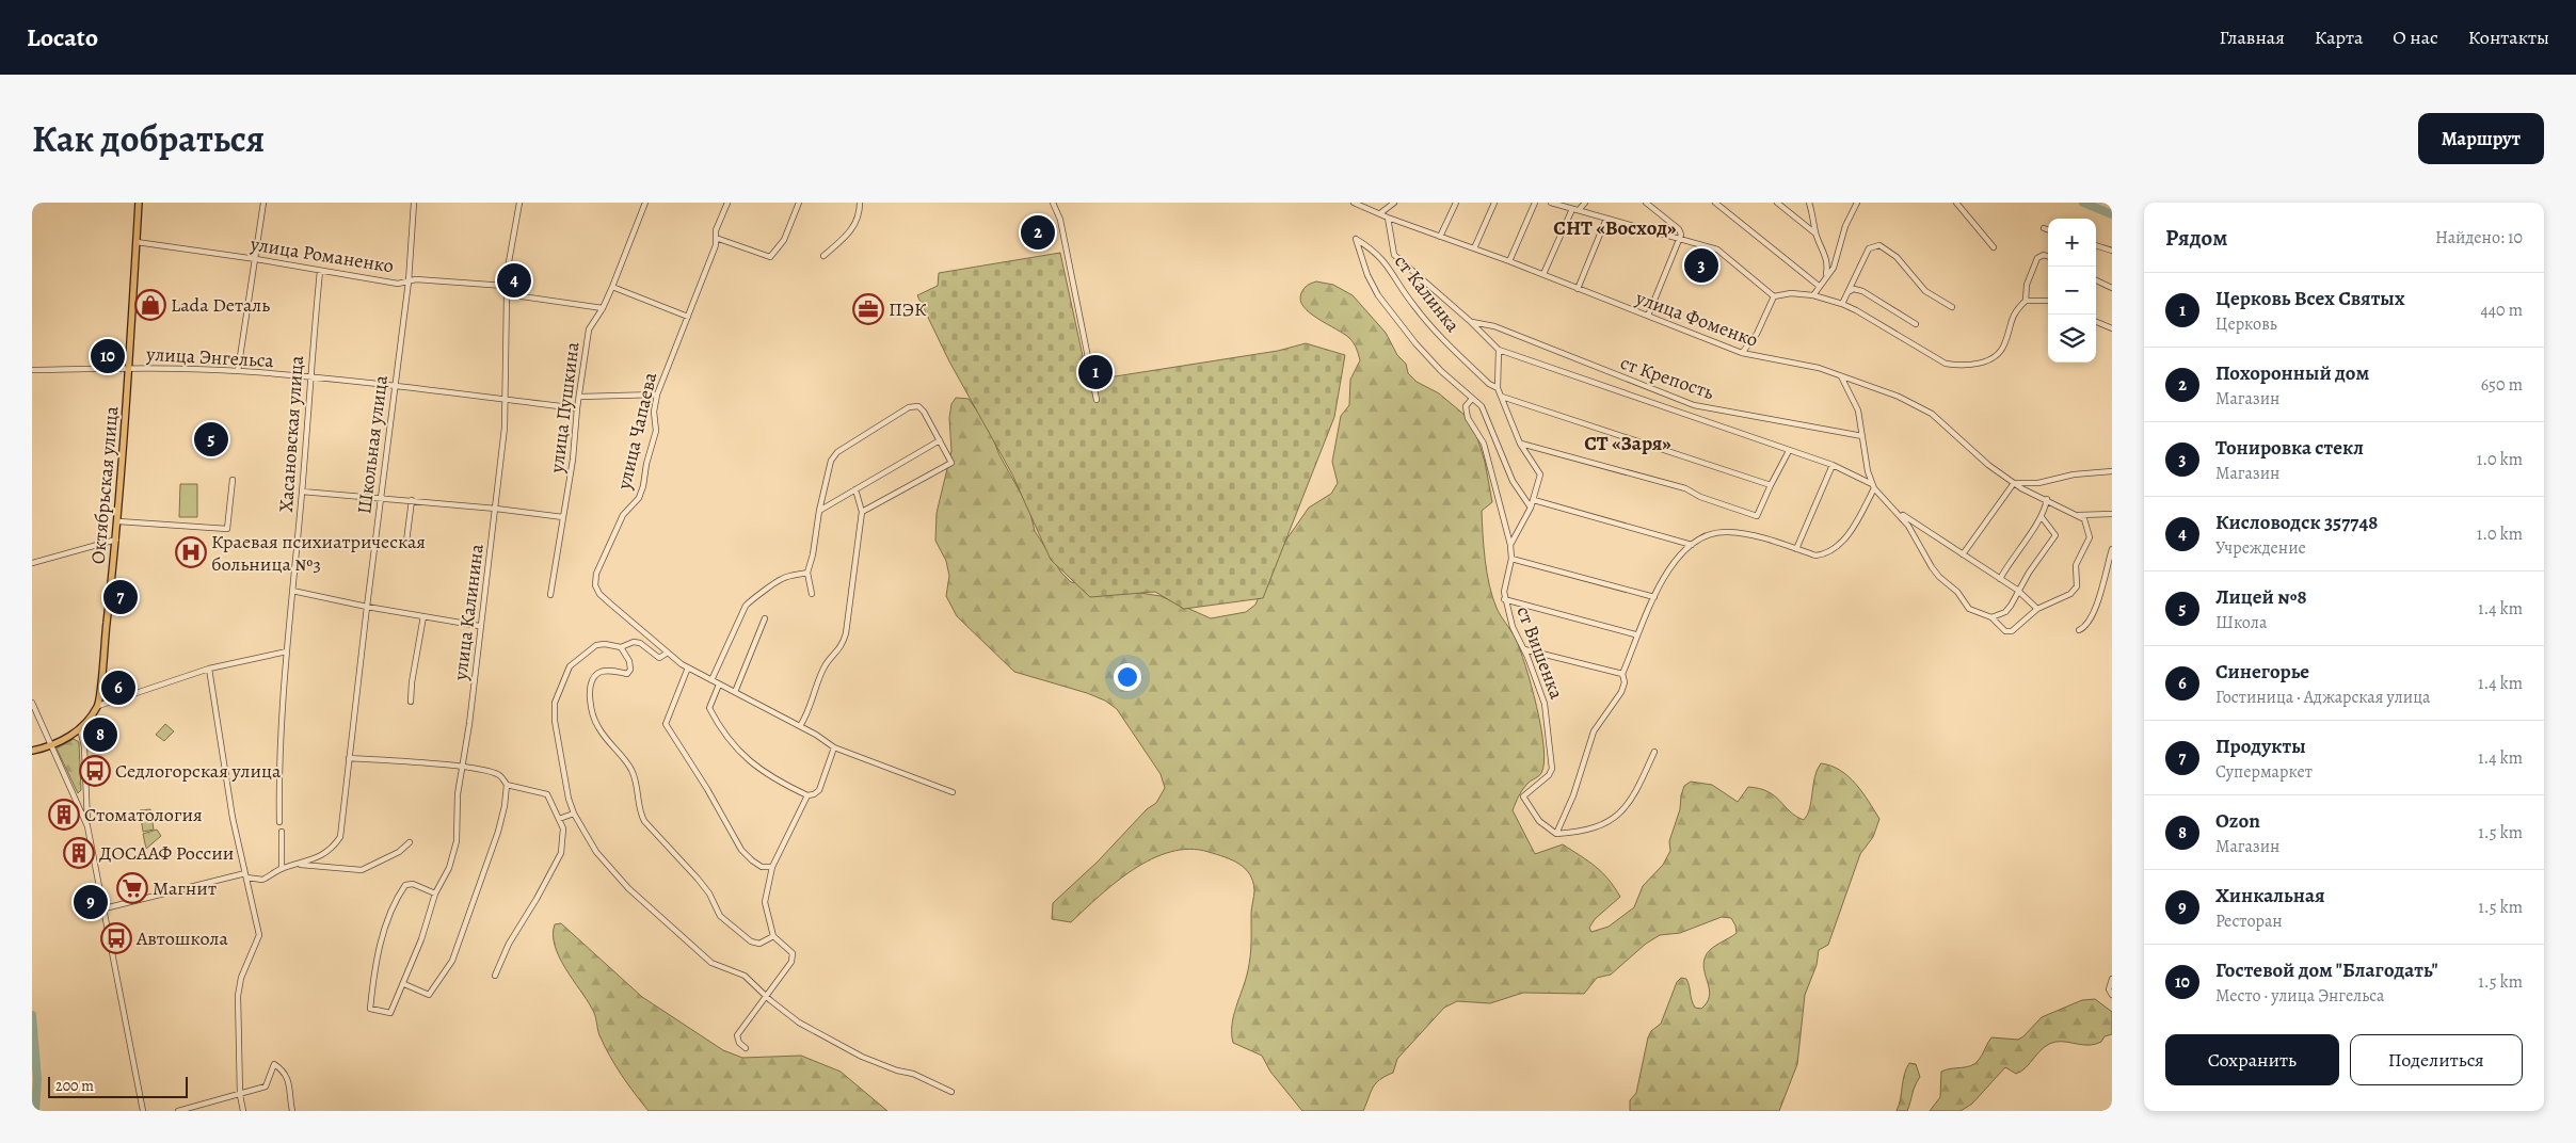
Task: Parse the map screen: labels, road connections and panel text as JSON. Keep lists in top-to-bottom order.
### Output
{
  "streets": {
    "main road": ["Октябрьская улица"],
    "street": [
      "улица Романенко",
      "ст Калинка",
      "улица Фоменко",
      "улица Энгельса",
      "ст Крепость",
      "улица Пушкина",
      "улица Чапаева",
      "Хасановская улица",
      "Школьная улица",
      "улица Калинина",
      "ст Вишенка"
    ]
  },
  "crossings": [
    ["улица Романенко", "Хасановская улица"],
    ["улица Романенко", "Школьная улица"],
    ["улица Романенко", "Октябрьская улица"],
    ["улица Романенко", "улица Калинина"],
    ["улица Энгельса", "улица Пушкина"],
    ["улица Энгельса", "Хасановская улица"],
    ["улица Энгельса", "Школьная улица"],
    ["улица Энгельса", "Октябрьская улица"],
    ["улица Энгельса", "улица Калинина"]
  ],
  "districts": ["СНТ «Восход»", "СТ «Заря»"],
  "places": {
    "shop": ["Lada Dеталь"],
    "office": ["ПЭК"],
    "hospital": ["Краевая психиатрическая больница №3"],
    "bus stop": ["Седлогорская улица", "Автошкола"],
    "building": ["Стоматология", "ДОСААФ России"],
    "supermarket": ["Магнит"]
  },
  "scale_bar": "200 m",
  "page": {
    "header": "Locato",
    "nav": [
      "Главная",
      "Карта",
      "О нас",
      "Контакты"
    ],
    "title": "Как добраться",
    "buttons": [
      "Маршрут",
      ["Сохранить", "Поделиться"]
    ],
    "heading": ["Рядом", "Найдено: 10"],
    "pins": [
      "2",
      "3",
      "4",
      "10",
      "1",
      "5",
      "7",
      "6",
      "8",
      "9"
    ],
    "map_buttons": ["+", "−"],
    "list": [
      {
        "mark": "1",
        "name": "Церковь Всех Святых",
        "note": "Церковь",
        "value": "440 m"
      },
      {
        "mark": "2",
        "name": "Похоронный дом",
        "note": "Магазин",
        "value": "650 m"
      },
      {
        "mark": "3",
        "name": "Тонировка стекл",
        "note": "Магазин",
        "value": "1.0 km"
      },
      {
        "mark": "4",
        "name": "Кисловодск 357748",
        "note": "Учреждение",
        "value": "1.0 km"
      },
      {
        "mark": "5",
        "name": "Лицей №8",
        "note": "Школа",
        "value": "1.4 km"
      },
      {
        "mark": "6",
        "name": "Синегорье",
        "note": "Гостиница · Аджарская улица",
        "value": "1.4 km"
      },
      {
        "mark": "7",
        "name": "Продукты",
        "note": "Супермаркет",
        "value": "1.4 km"
      },
      {
        "mark": "8",
        "name": "Ozon",
        "note": "Магазин",
        "value": "1.5 km"
      },
      {
        "mark": "9",
        "name": "Хинкальная",
        "note": "Ресторан",
        "value": "1.5 km"
      },
      {
        "mark": "10",
        "name": "Гостевой дом \"Благодать\"",
        "note": "Место · улица Энгельса",
        "value": "1.5 km"
      }
    ],
    "scale": "200 m"
  }
}
